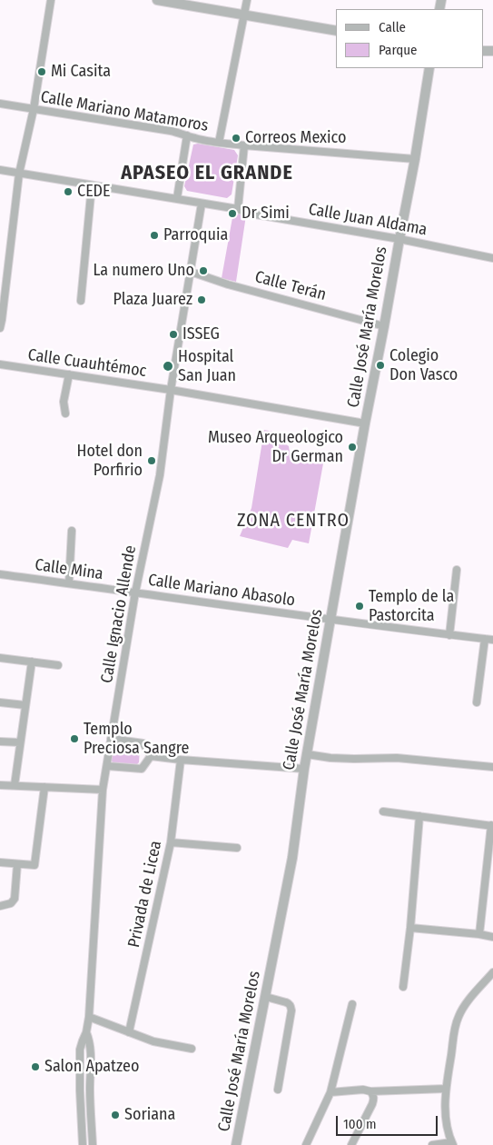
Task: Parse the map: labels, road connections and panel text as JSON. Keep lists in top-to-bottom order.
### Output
{
  "streets": {
    "street": [
      "Calle Mariano Matamoros",
      "Calle Juan Aldama",
      "Calle Terán",
      "Calle José María Morelos",
      "Calle Cuauhtémoc",
      "Calle Mina",
      "Calle Mariano Abasolo",
      "Calle Ignacio Allende",
      "Privada de Licea"
    ]
  },
  "crossings": [
    ["Calle Mariano Matamoros", "Calle José María Morelos"],
    ["Calle Juan Aldama", "Calle José María Morelos"],
    ["Calle Juan Aldama", "Calle Ignacio Allende"],
    ["Calle Terán", "Calle José María Morelos"],
    ["Calle Terán", "Calle Ignacio Allende"],
    ["Calle José María Morelos", "Calle Cuauhtémoc"],
    ["Calle José María Morelos", "Calle Mariano Abasolo"],
    ["Calle Cuauhtémoc", "Calle Ignacio Allende"],
    ["Calle Mina", "Calle Mariano Abasolo"],
    ["Calle Mina", "Calle Ignacio Allende"],
    ["Calle Mariano Abasolo", "Calle Ignacio Allende"]
  ],
  "districts": ["APASEO EL GRANDE", "ZONA CENTRO"],
  "places": [
    "Mi Casita",
    "Correos Mexico",
    "CEDE",
    "Dr Simi",
    "Parroquia",
    "La numero Uno",
    "Plaza Juarez",
    "ISSEG",
    "Colegio Don Vasco",
    "Hospital San Juan",
    "Museo Arqueologico Dr German",
    "Hotel don Porfirio",
    "Templo de la Pastorcita",
    "Templo Preciosa Sangre",
    "Salon Apatzeo",
    "Soriana"
  ],
  "legend": ["Calle", "Parque"],
  "scale_bar": "100 m"
}
